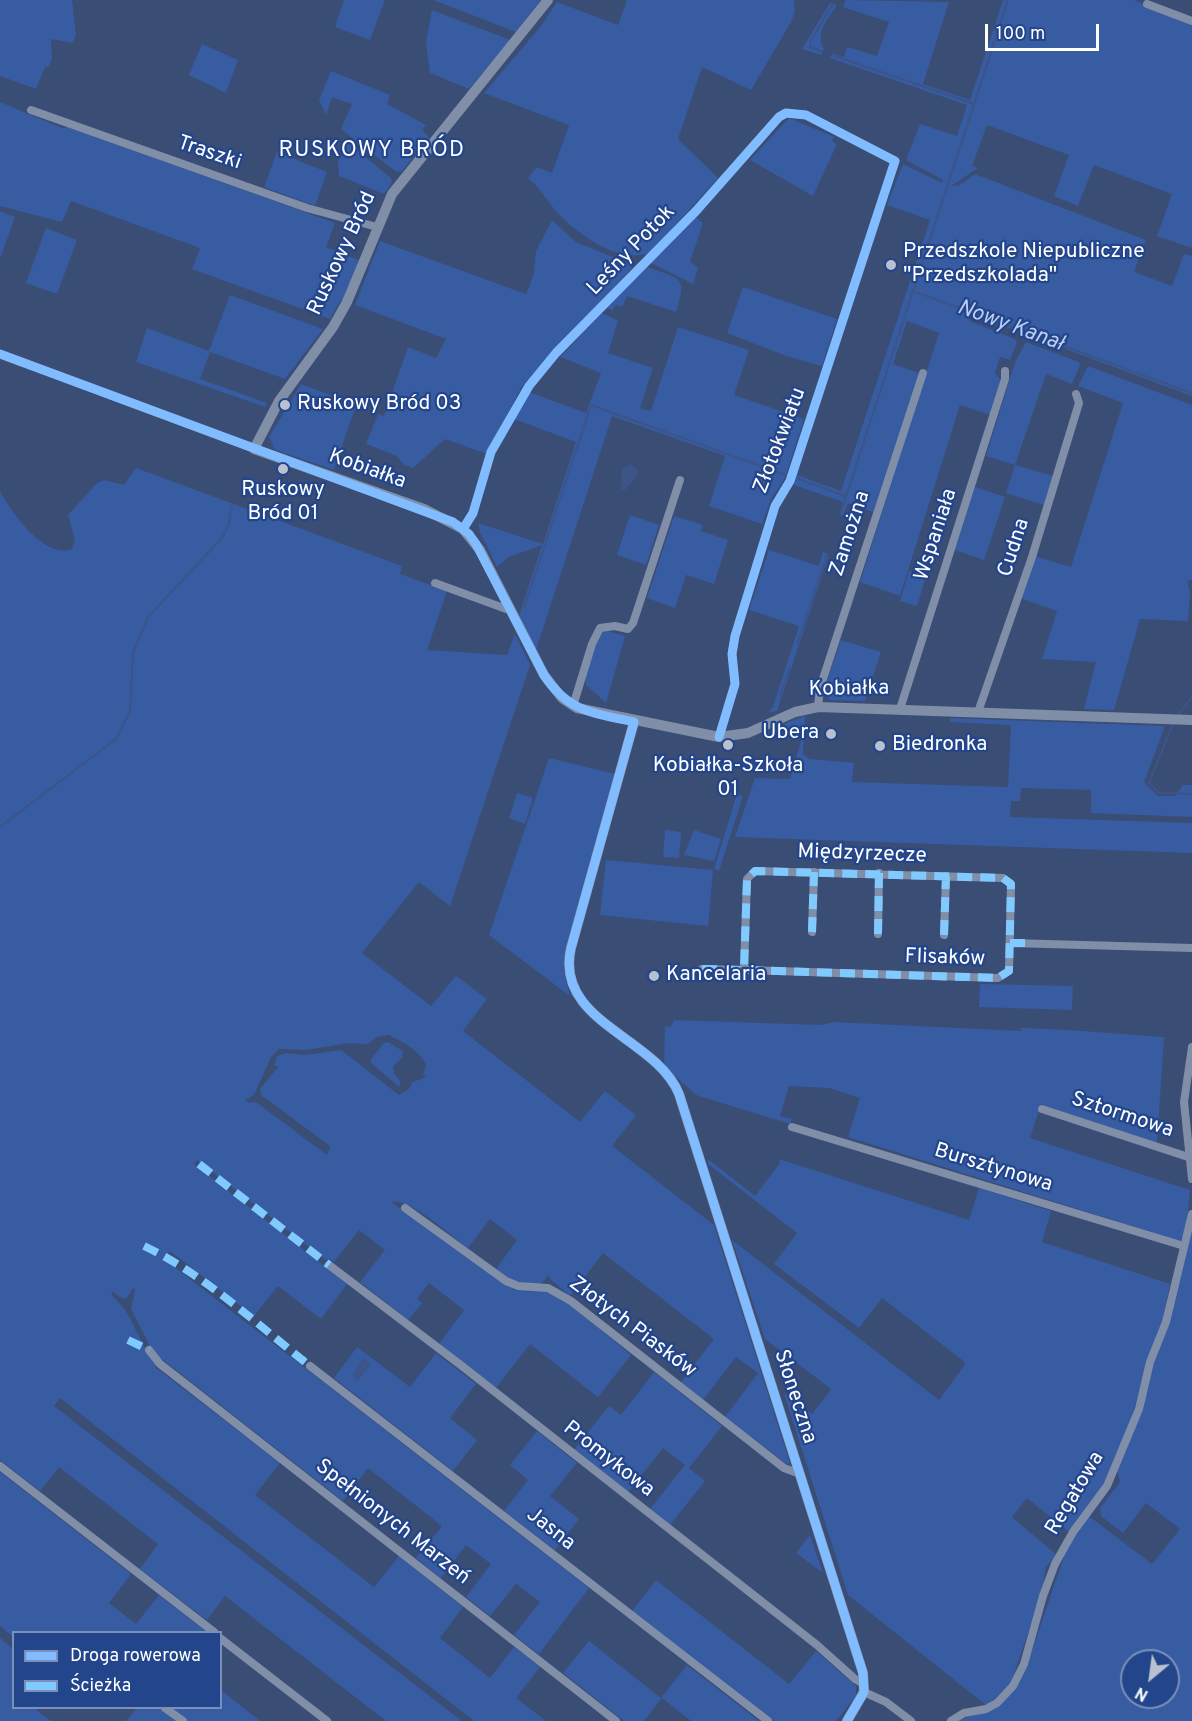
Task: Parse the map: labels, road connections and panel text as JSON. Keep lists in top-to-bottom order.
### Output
{
  "streets": {
    "street": [
      "Traszki",
      "Leśny Potok",
      "Ruskowy Bród",
      "Złotokwiatu",
      "Kobiałka",
      "Zamożna",
      "Wspaniała",
      "Cudna",
      "Międzyrzecze",
      "Flisaków",
      "Sztormowa",
      "Bursztynowa",
      "Złotych Piasków",
      "Słoneczna",
      "Promykowa",
      "Regatowa",
      "Spełnionych Marzeń",
      "Jasna"
    ]
  },
  "crossings": [
    ["Traszki", "Ruskowy Bród"],
    ["Leśny Potok", "Złotokwiatu"],
    ["Leśny Potok", "Kobiałka"],
    ["Ruskowy Bród", "Kobiałka"],
    ["Złotokwiatu", "Kobiałka"],
    ["Kobiałka", "Zamożna"],
    ["Kobiałka", "Wspaniała"],
    ["Kobiałka", "Cudna"],
    ["Kobiałka", "Słoneczna"],
    ["Międzyrzecze", "Flisaków"],
    ["Bursztynowa", "Regatowa"],
    ["Złotych Piasków", "Słoneczna"],
    ["Słoneczna", "Promykowa"]
  ],
  "districts": ["RUSKOWY BRÓD"],
  "water": ["Nowy Kanał"],
  "places": [
    "Przedszkole Niepubliczne \"Przedszkolada\"",
    "Ruskowy Bród 03",
    "Ruskowy Bród 01",
    "Ubera",
    "Kobiałka-Szkoła 01",
    "Biedronka",
    "Kancelaria"
  ],
  "legend": ["Droga rowerowa", "Ścieżka"],
  "scale_bar": "100 m",
  "north": "bottom left"
}
